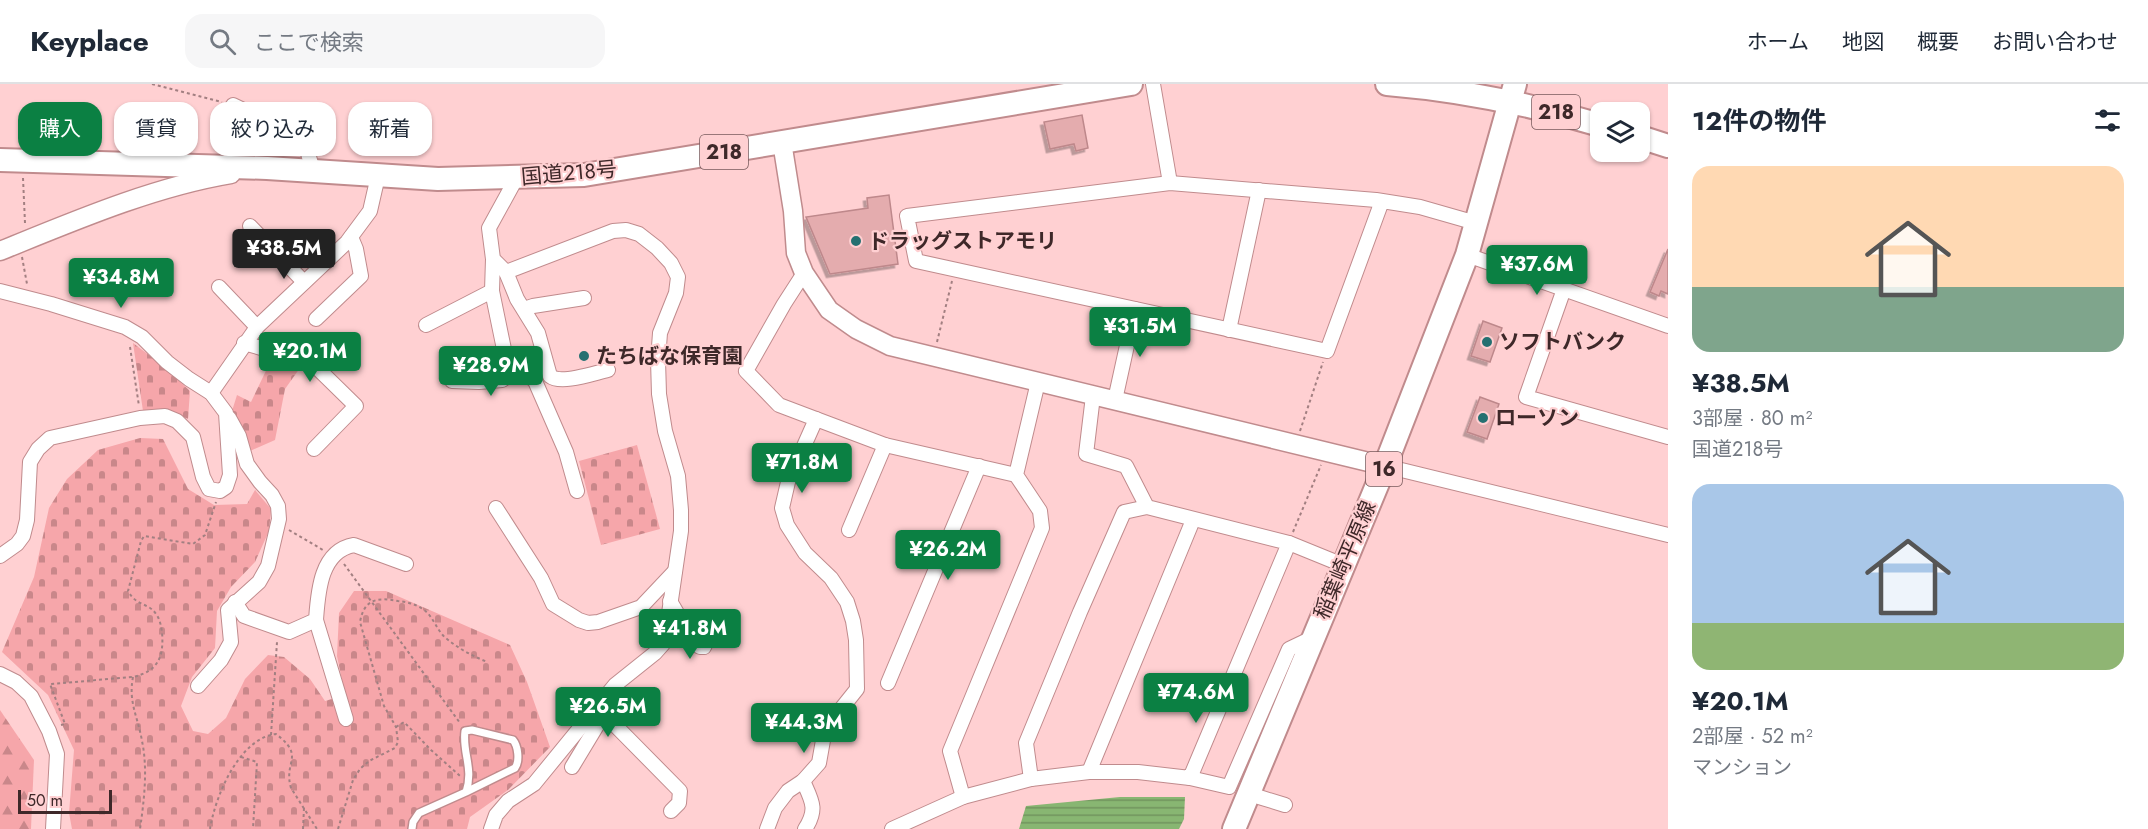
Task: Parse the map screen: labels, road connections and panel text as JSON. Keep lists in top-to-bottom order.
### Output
{
  "streets": {
    "main road": [
      "218",
      "国道218号",
      "16",
      "稲葉崎平原線"
    ]
  },
  "crossings": [
    ["218", "稲葉崎平原線"]
  ],
  "places": [
    "ドラッグストアモリ",
    "ソフトバンク",
    "たちばな保育園",
    "ローソン"
  ],
  "scale_bar": "50 m",
  "page": {
    "header": "Keyplace",
    "search": "ここで検索",
    "nav": [
      "ホーム",
      "地図",
      "概要",
      "お問い合わせ"
    ],
    "heading": "12件の物件",
    "chip": [
      "購入",
      "賃貸",
      "絞り込み",
      "新着"
    ],
    "list": [
      {
        "name": "¥38.5M",
        "note": "3部屋 · 80 m² · 国道218号"
      },
      {
        "name": "¥20.1M",
        "note": "2部屋 · 52 m² · マンション"
      }
    ],
    "price": [
      "¥38.5M",
      "¥37.6M",
      "¥34.8M",
      "¥31.5M",
      "¥20.1M",
      "¥28.9M",
      "¥71.8M",
      "¥26.2M",
      "¥41.8M",
      "¥74.6M",
      "¥26.5M",
      "¥44.3M"
    ],
    "scale": "50 m"
  }
}
